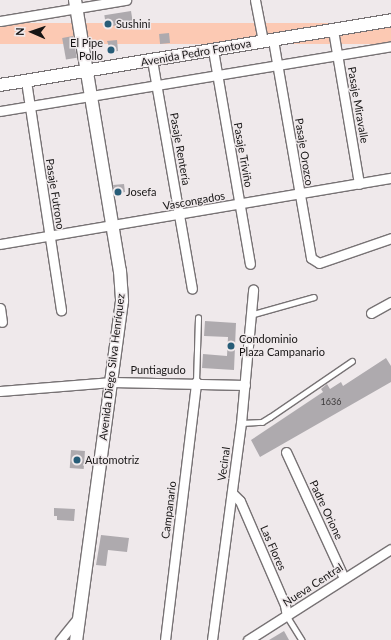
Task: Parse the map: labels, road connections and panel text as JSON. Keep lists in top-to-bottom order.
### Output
{
  "streets": {
    "main road": ["Avenida Pedro Fontova", "Avenida Diego Silva Henríquez"],
    "street": [
      "Pasaje Miravalle",
      "Pasaje Rentería",
      "Pasaje Orozco",
      "Pasaje Triviño",
      "Pasaje Futrono",
      "Vascongados",
      "Puntiagudo",
      "Vecinal",
      "Campanario",
      "Padre Orione",
      "Las Flores",
      "Nueva Central"
    ]
  },
  "crossings": [
    ["Avenida Pedro Fontova", "Pasaje Miravalle"],
    ["Avenida Pedro Fontova", "Pasaje Rentería"],
    ["Avenida Pedro Fontova", "Pasaje Orozco"],
    ["Avenida Pedro Fontova", "Pasaje Triviño"],
    ["Avenida Pedro Fontova", "Pasaje Futrono"],
    ["Avenida Pedro Fontova", "Avenida Diego Silva Henríquez"],
    ["Pasaje Miravalle", "Vascongados"],
    ["Pasaje Rentería", "Vascongados"],
    ["Pasaje Orozco", "Vascongados"],
    ["Pasaje Triviño", "Vascongados"],
    ["Pasaje Futrono", "Vascongados"],
    ["Vascongados", "Avenida Diego Silva Henríquez"],
    ["Avenida Diego Silva Henríquez", "Puntiagudo"],
    ["Puntiagudo", "Vecinal"],
    ["Puntiagudo", "Campanario"],
    ["Vecinal", "Las Flores"],
    ["Padre Orione", "Nueva Central"],
    ["Las Flores", "Nueva Central"]
  ],
  "places": [
    "Sushini",
    "El Pipe Pollo",
    "Josefa",
    "Condominio Plaza Campanario",
    "Automotriz"
  ],
  "house_numbers": ["1636"],
  "north": "left"
}
